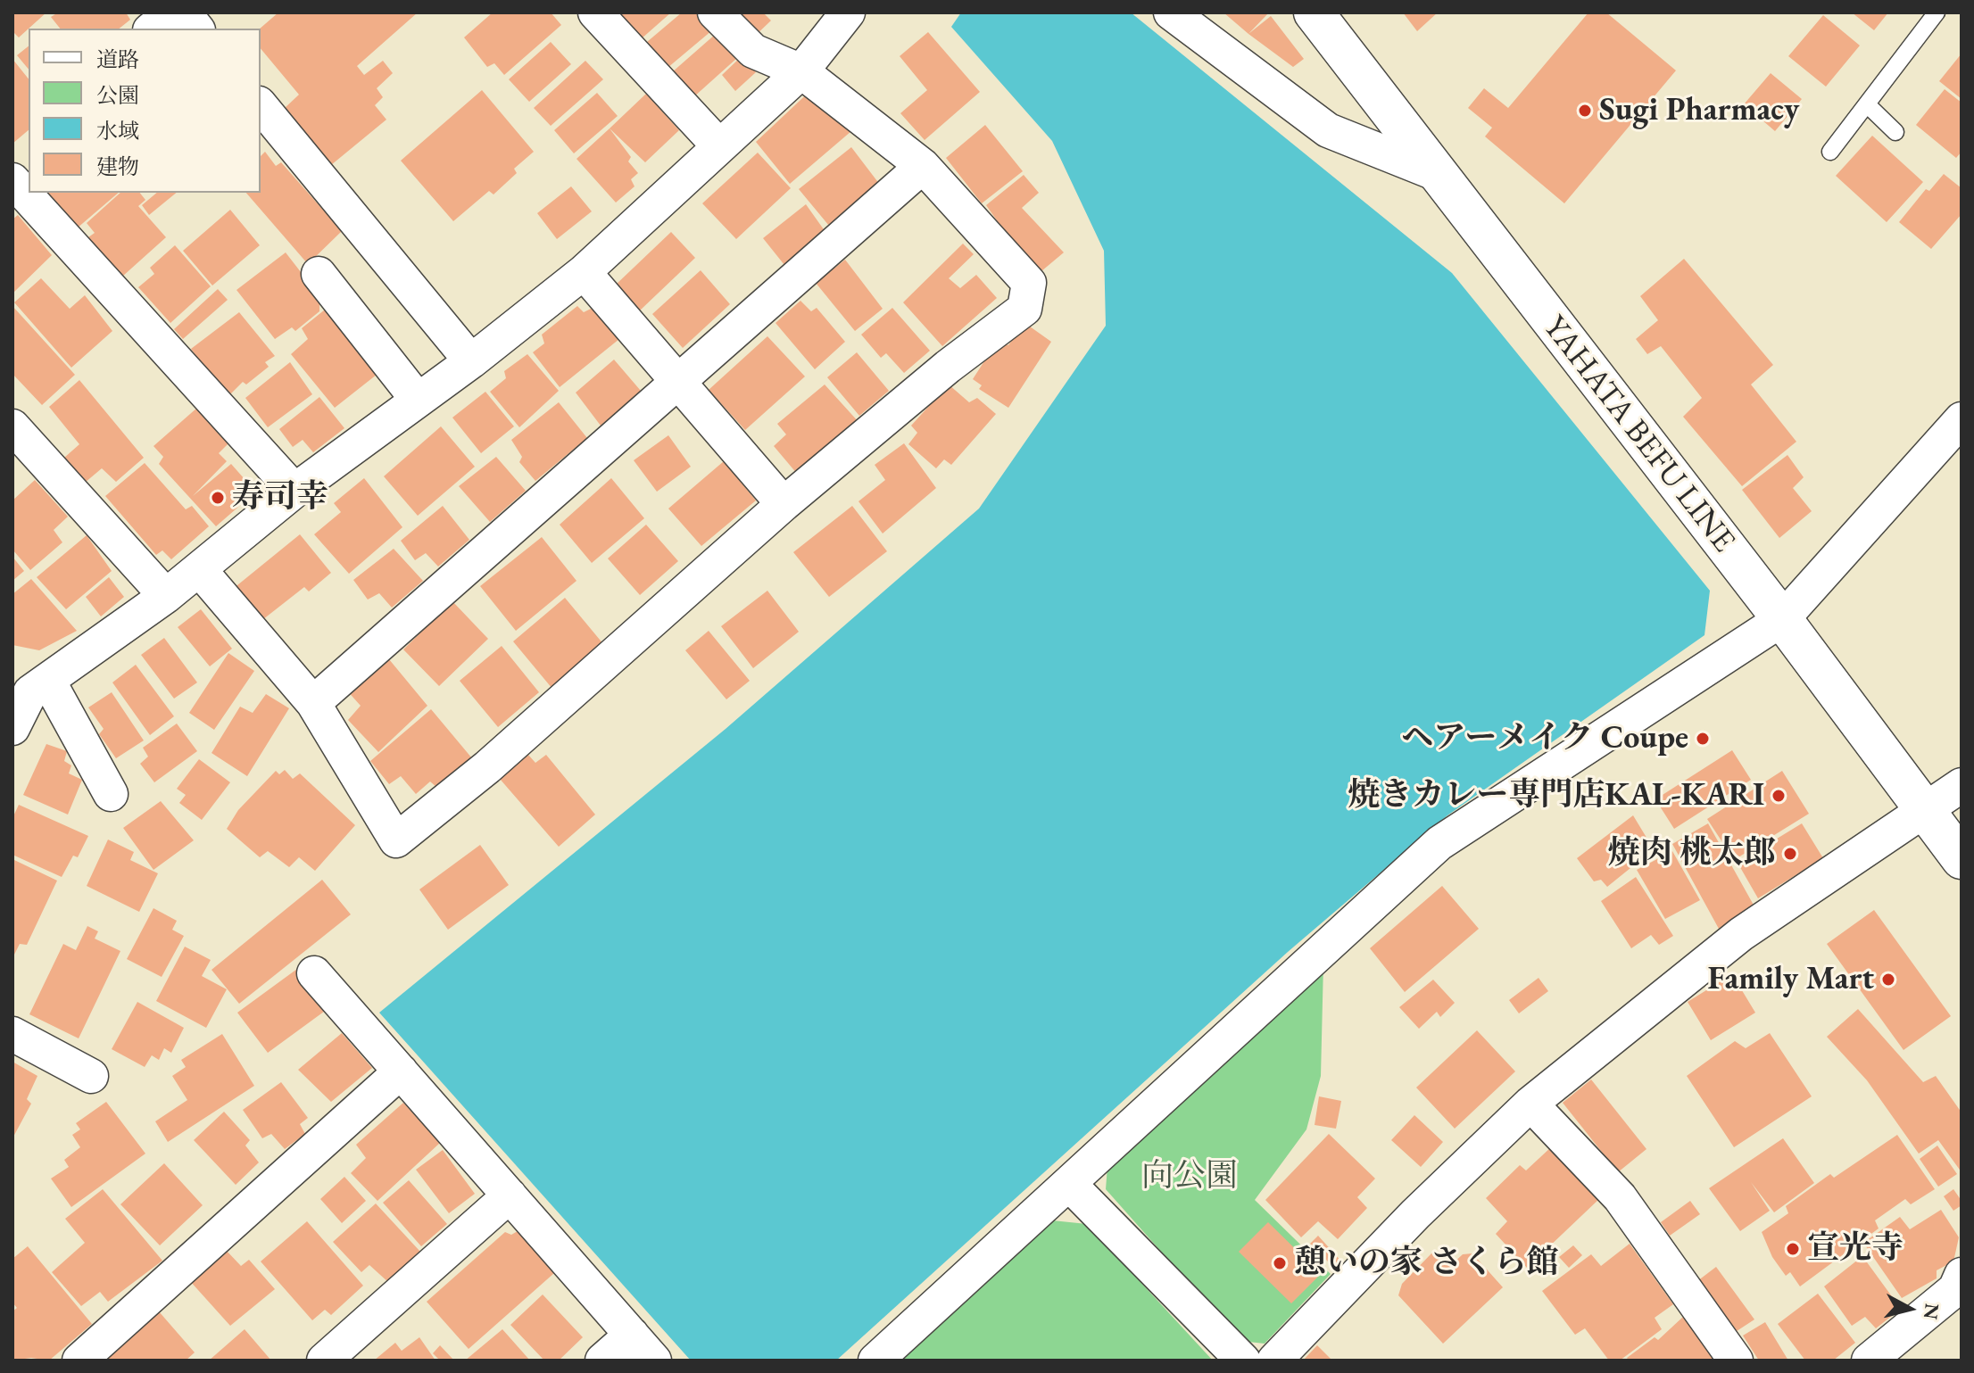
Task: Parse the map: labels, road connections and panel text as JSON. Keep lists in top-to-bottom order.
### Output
{
  "streets": {
    "main road": ["YAHATA BEFU LINE"]
  },
  "parks": ["向公園"],
  "places": [
    "Sugi Pharmacy",
    "寿司幸",
    "ヘアーメイク Coupe",
    "焼きカレー専門店KAL-KARI",
    "焼肉 桃太郎",
    "Family Mart",
    "宣光寺",
    "憩いの家 さくら館"
  ],
  "legend": [
    "道路",
    "公園",
    "水域",
    "建物"
  ],
  "north": "right"
}
